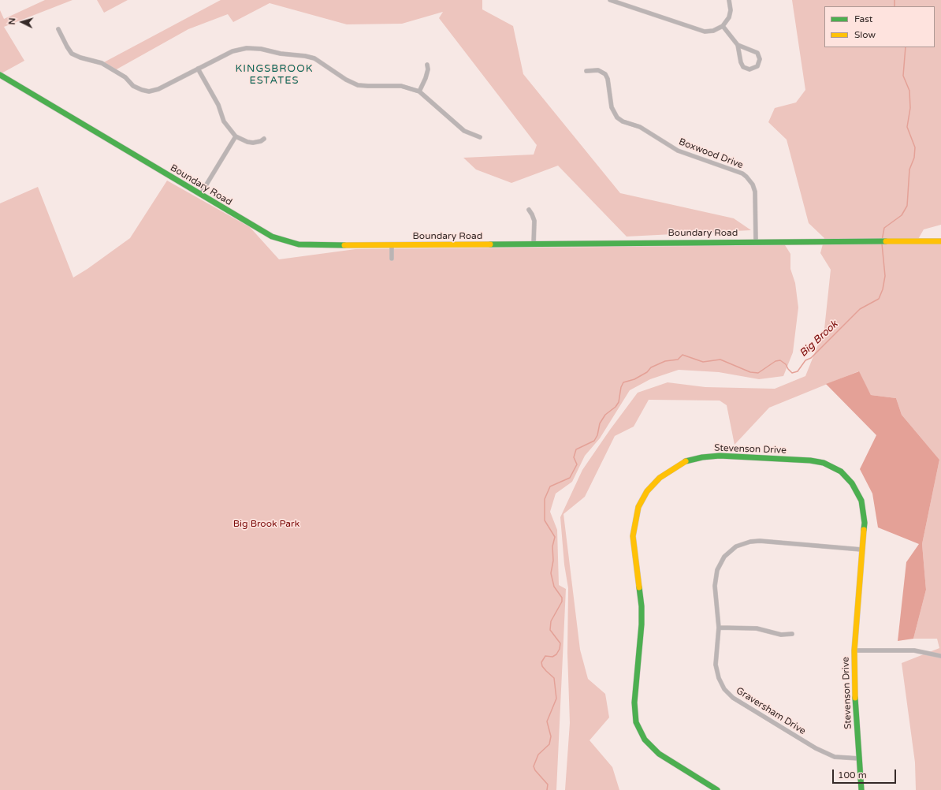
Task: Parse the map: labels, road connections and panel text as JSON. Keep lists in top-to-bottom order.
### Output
{
  "streets": {
    "street": [
      "Boxwood Drive",
      "Boundary Road",
      "Stevenson Drive",
      "Graversham Drive"
    ]
  },
  "crossings": [
    ["Boxwood Drive", "Boundary Road"],
    ["Stevenson Drive", "Graversham Drive"]
  ],
  "districts": ["KINGSBROOK ESTATES"],
  "water": ["Big Brook"],
  "parks": ["Big Brook Park"],
  "legend": ["Fast", "Slow"],
  "scale_bar": "100 m",
  "north": "left"
}
